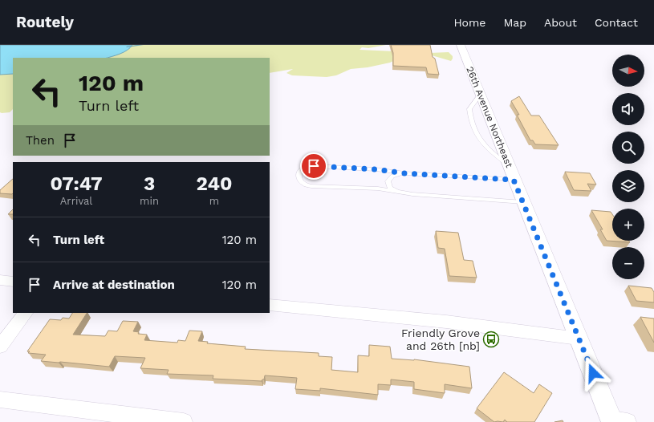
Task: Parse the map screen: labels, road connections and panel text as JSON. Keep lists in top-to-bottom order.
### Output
{
  "streets": {
    "street": ["26th Avenue Northeast"]
  },
  "places": {
    "bus stop": ["Friendly Grove and 26th [nb]"]
  },
  "north": "right",
  "page": {
    "header": "Routely",
    "nav": [
      "Home",
      "Map",
      "About",
      "Contact"
    ],
    "map_buttons": ["+", "−"],
    "turn": ["120 m", "Turn left"],
    "then": "Then",
    "eta": [
      "07:47",
      "Arrival",
      "3",
      "min",
      "240",
      "m"
    ],
    "list": [
      {
        "name": "Turn left",
        "value": "120 m"
      },
      {
        "name": "Arrive at destination",
        "value": "120 m"
      }
    ]
  }
}
